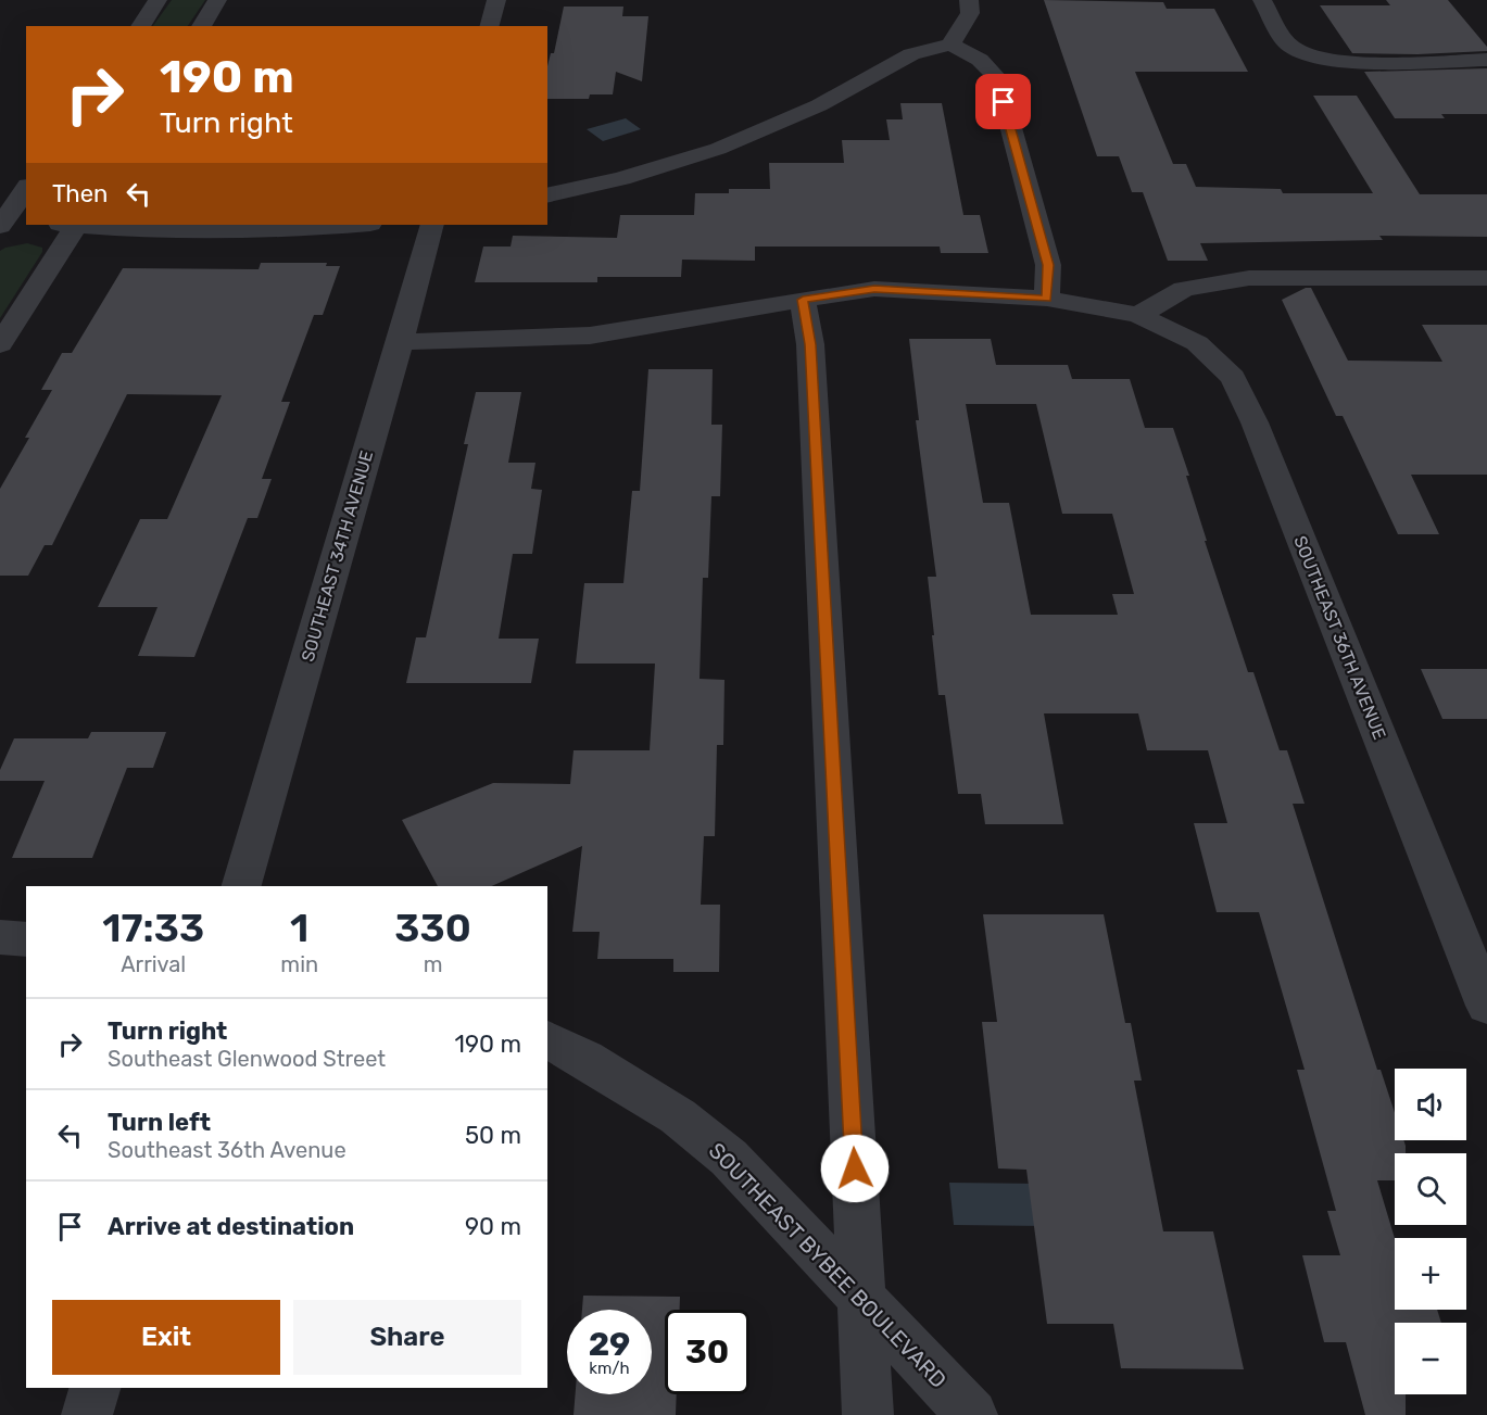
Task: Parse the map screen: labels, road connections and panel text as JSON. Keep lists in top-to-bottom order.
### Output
{
  "streets": {
    "street": ["SOUTHEAST 34TH AVENUE", "SOUTHEAST 36TH AVENUE", "SOUTHEAST BYBEE BOULEVARD"]
  },
  "crossings": [
    ["SOUTHEAST 34TH AVENUE", "SOUTHEAST 36TH AVENUE"]
  ],
  "page": {
    "turn": ["190 m", "Turn right"],
    "then": "Then",
    "eta": [
      "17:33",
      "Arrival",
      "1",
      "min",
      "330",
      "m"
    ],
    "list": [
      {
        "name": "Turn right",
        "note": "Southeast Glenwood Street",
        "value": "190 m"
      },
      {
        "name": "Turn left",
        "note": "Southeast 36th Avenue",
        "value": "50 m"
      },
      {
        "name": "Arrive at destination",
        "value": "90 m"
      }
    ],
    "map_buttons": ["+", "−"],
    "buttons": ["Exit", "Share"],
    "speed": "29 km/h",
    "limit": "30"
  }
}
